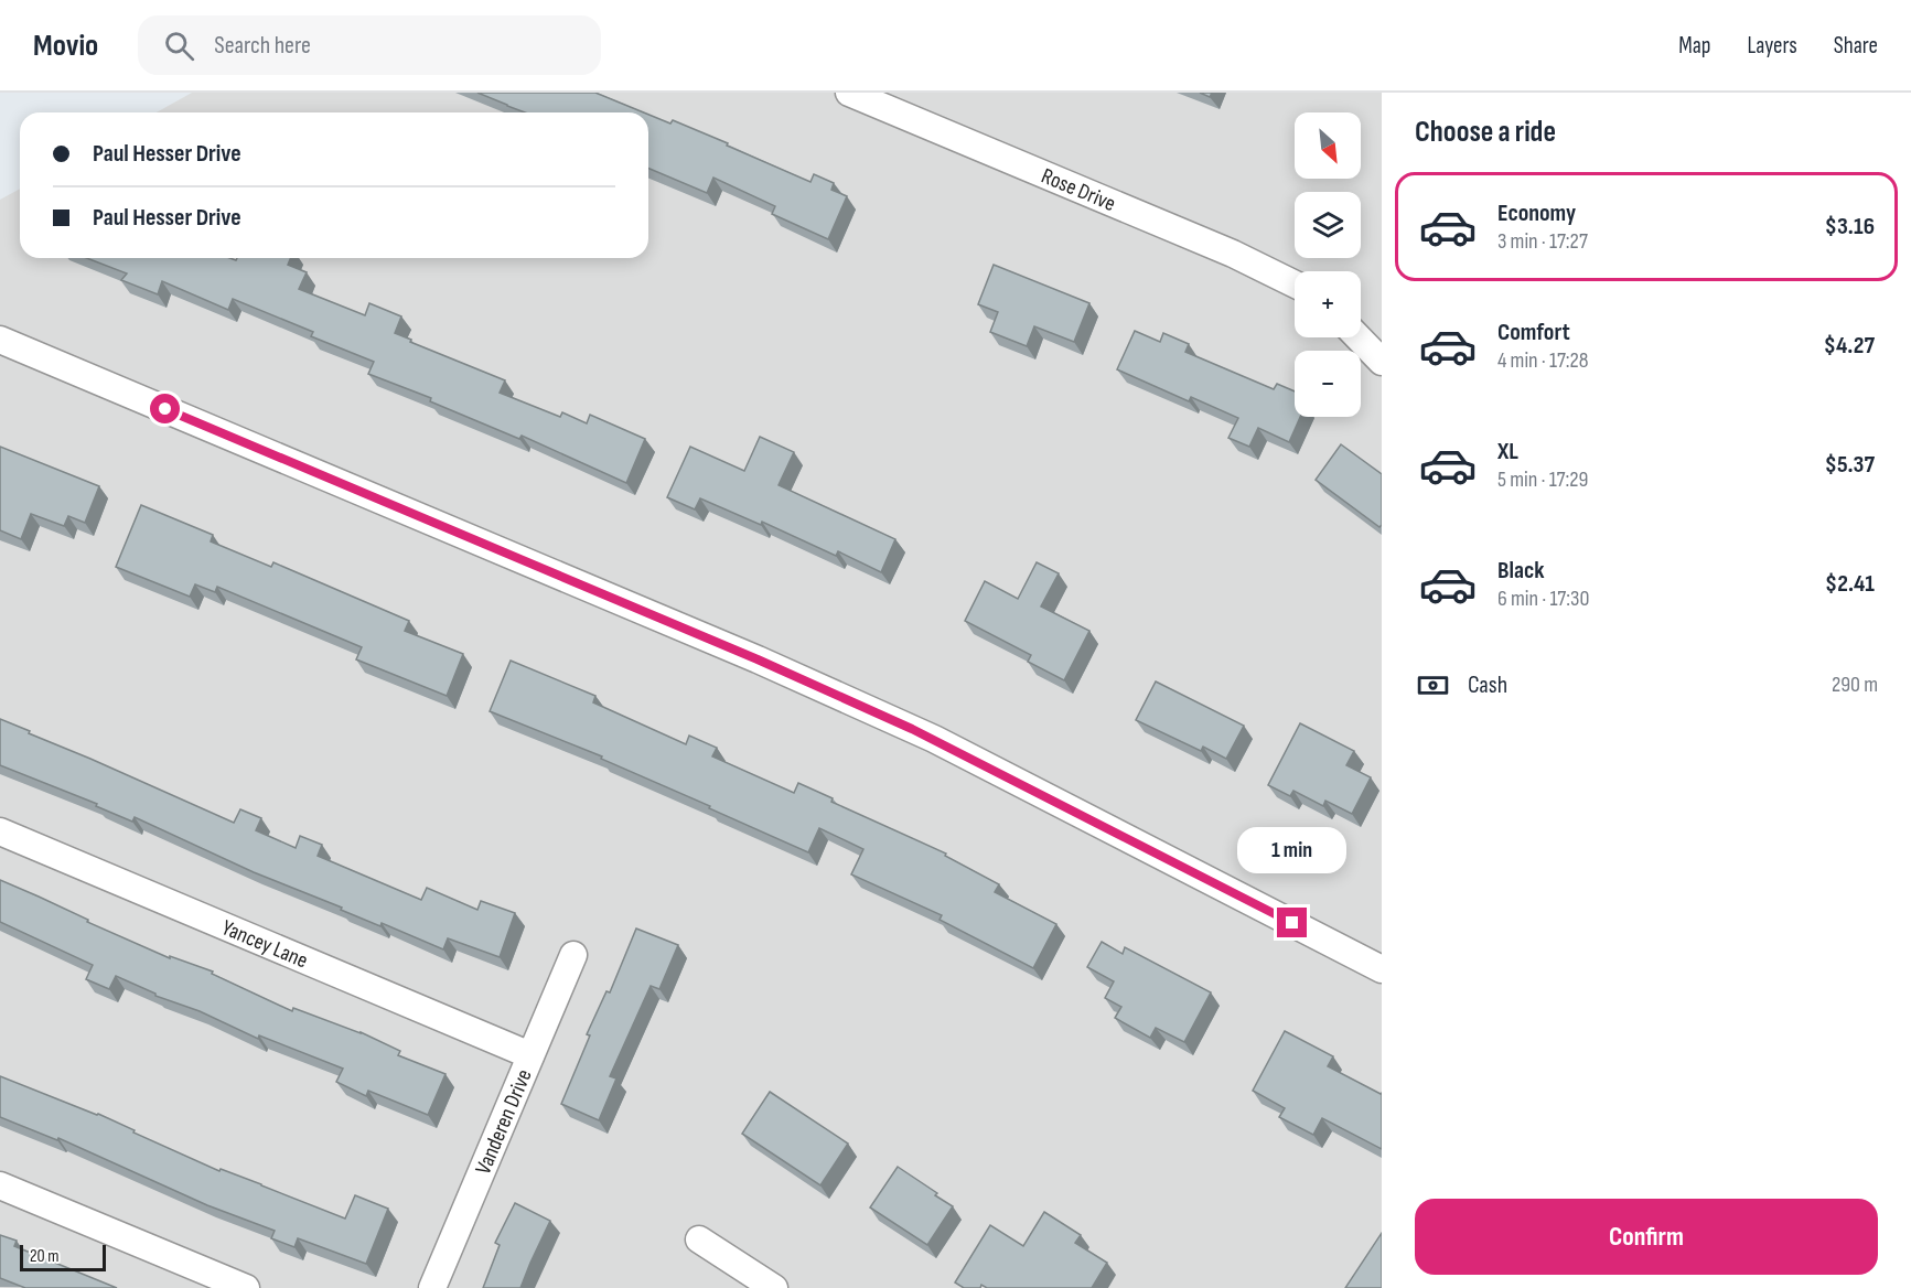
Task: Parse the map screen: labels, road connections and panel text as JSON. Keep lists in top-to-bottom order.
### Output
{
  "streets": {
    "street": ["Rose Drive", "Yancey Lane", "Vanderen Drive"]
  },
  "crossings": [
    ["Yancey Lane", "Vanderen Drive"]
  ],
  "scale_bar": "20 m",
  "north": "bottom right",
  "page": {
    "header": "Movio",
    "search": "Search here",
    "nav": ["Map", "Layers", "Share"],
    "heading": "Choose a ride",
    "map_buttons": ["+", "−"],
    "banner": ["Paul Hesser Drive", "Paul Hesser Drive"],
    "list": [
      {
        "name": "Economy",
        "note": "3 min · 17:27",
        "value": "$3.16"
      },
      {
        "name": "Comfort",
        "note": "4 min · 17:28",
        "value": "$4.27"
      },
      {
        "name": "XL",
        "note": "5 min · 17:29",
        "value": "$5.37"
      },
      {
        "name": "Black",
        "note": "6 min · 17:30",
        "value": "$2.41"
      }
    ],
    "pay": ["Cash", "290 m"],
    "bubble": "1 min",
    "buttons": "Confirm",
    "scale": "20 m"
  }
}
